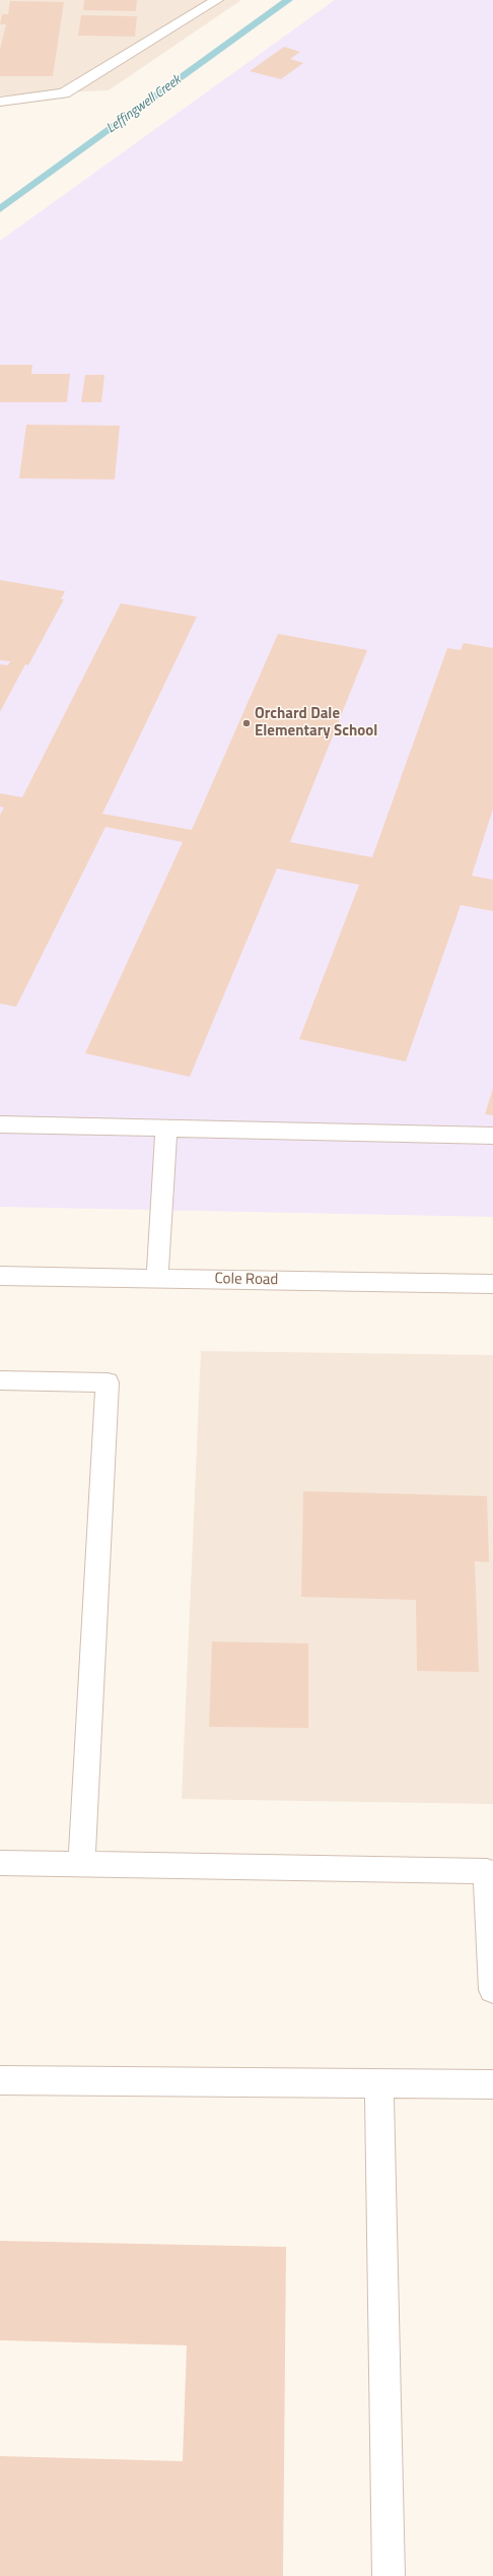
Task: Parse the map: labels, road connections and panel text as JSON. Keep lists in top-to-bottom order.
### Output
{
  "streets": {
    "street": ["Cole Road"]
  },
  "water": ["Leffingwell Creek"],
  "places": ["Orchard Dale Elementary School"]
}
